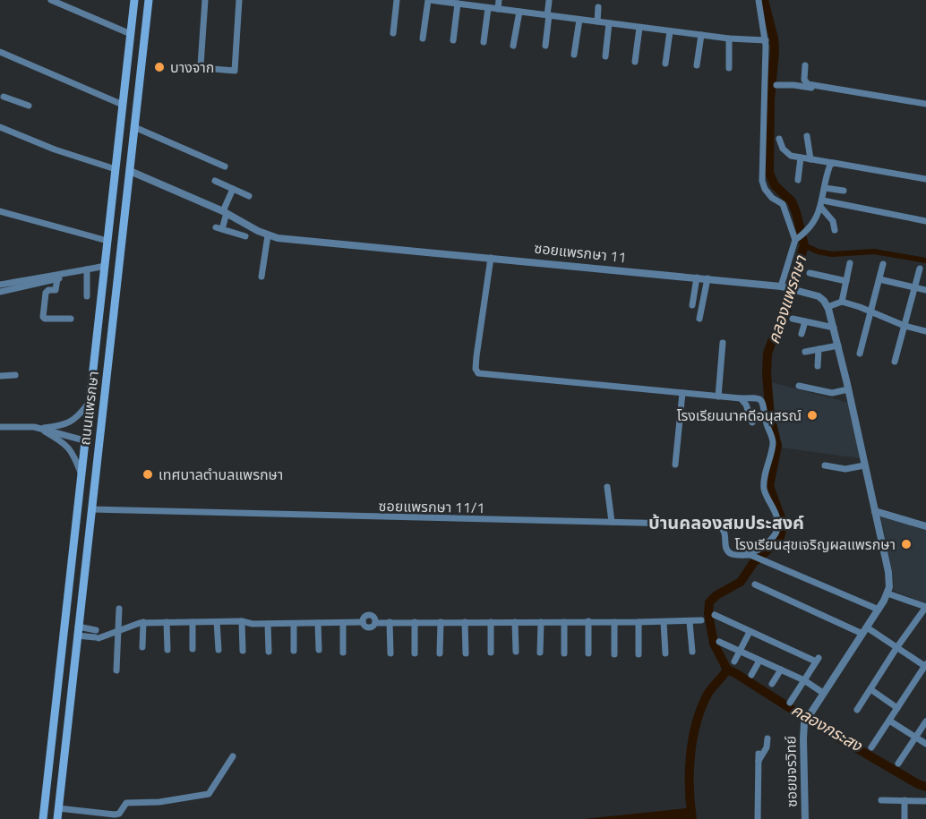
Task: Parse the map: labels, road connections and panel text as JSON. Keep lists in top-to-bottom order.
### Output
{
  "streets": {
    "main road": ["ถนนแพรกษา"],
    "street": ["ซอยแพรกษา 11", "ซอยแพรกษา 11/1", "ซอยขจรวิทย์"]
  },
  "crossings": [
    ["ซอยแพรกษา 11", "ถนนแพรกษา"],
    ["ถนนแพรกษา", "ซอยแพรกษา 11/1"]
  ],
  "districts": ["บ้านคลองสมประสงค์"],
  "water": ["คลองแพรกษา", "คลองกระสง"],
  "places": [
    "บางจาก",
    "โรงเรียนนาคดีอนุสรณ์",
    "เทศบาลตำบลแพรกษา",
    "โรงเรียนสุขเจริญผลแพรกษา"
  ]
}
